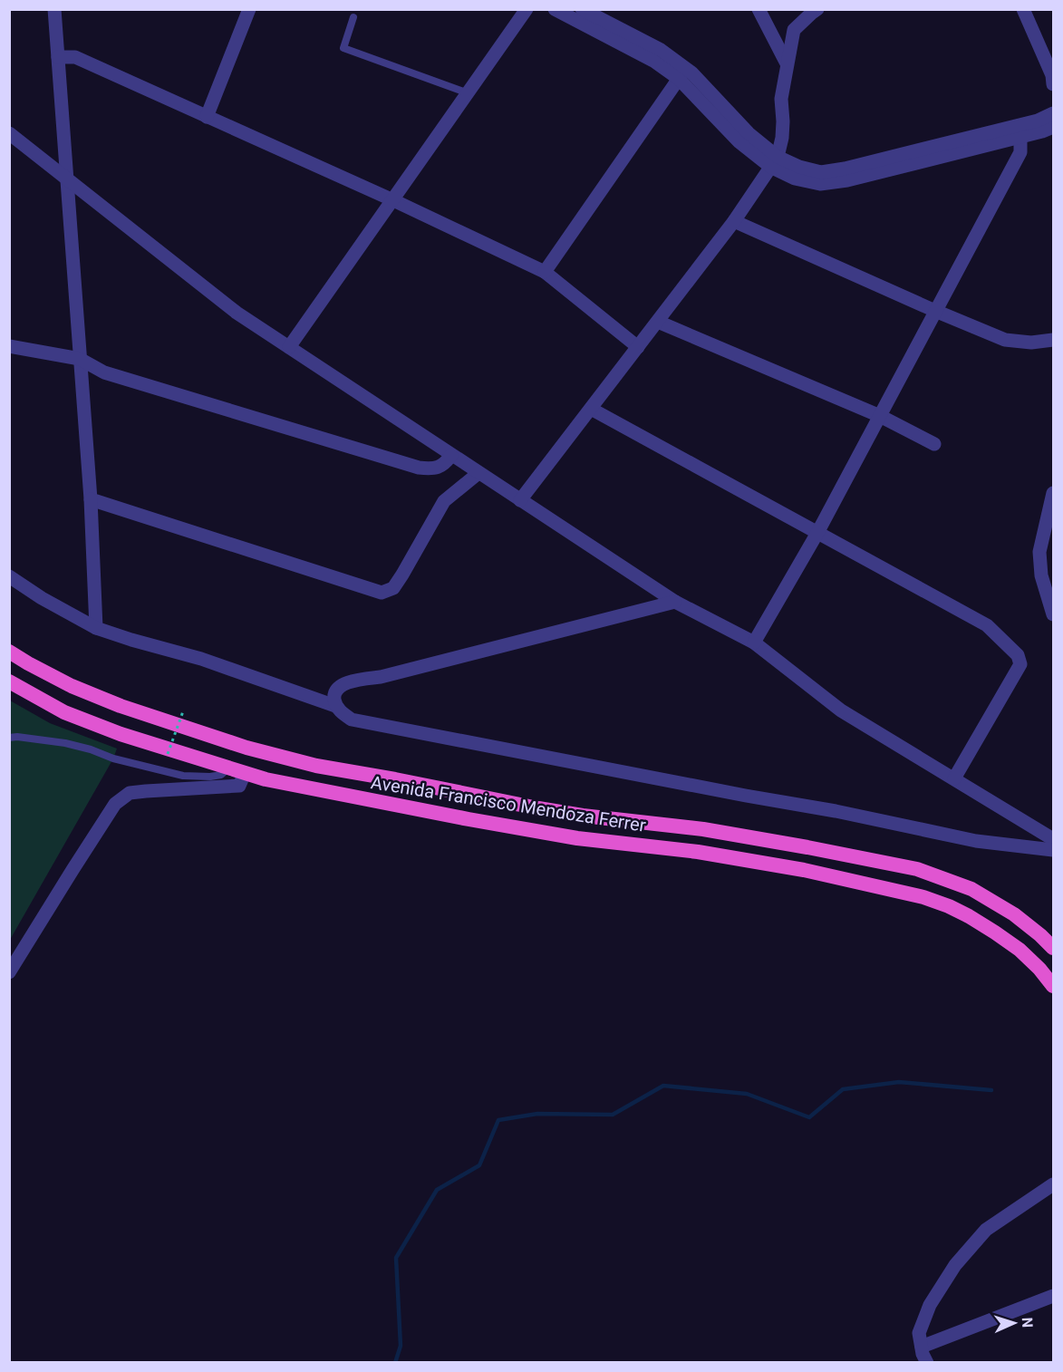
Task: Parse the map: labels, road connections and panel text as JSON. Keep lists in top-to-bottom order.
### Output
{
  "streets": {
    "highway": ["Avenida Francisco Mendoza Ferrer"]
  },
  "north": "right"
}
